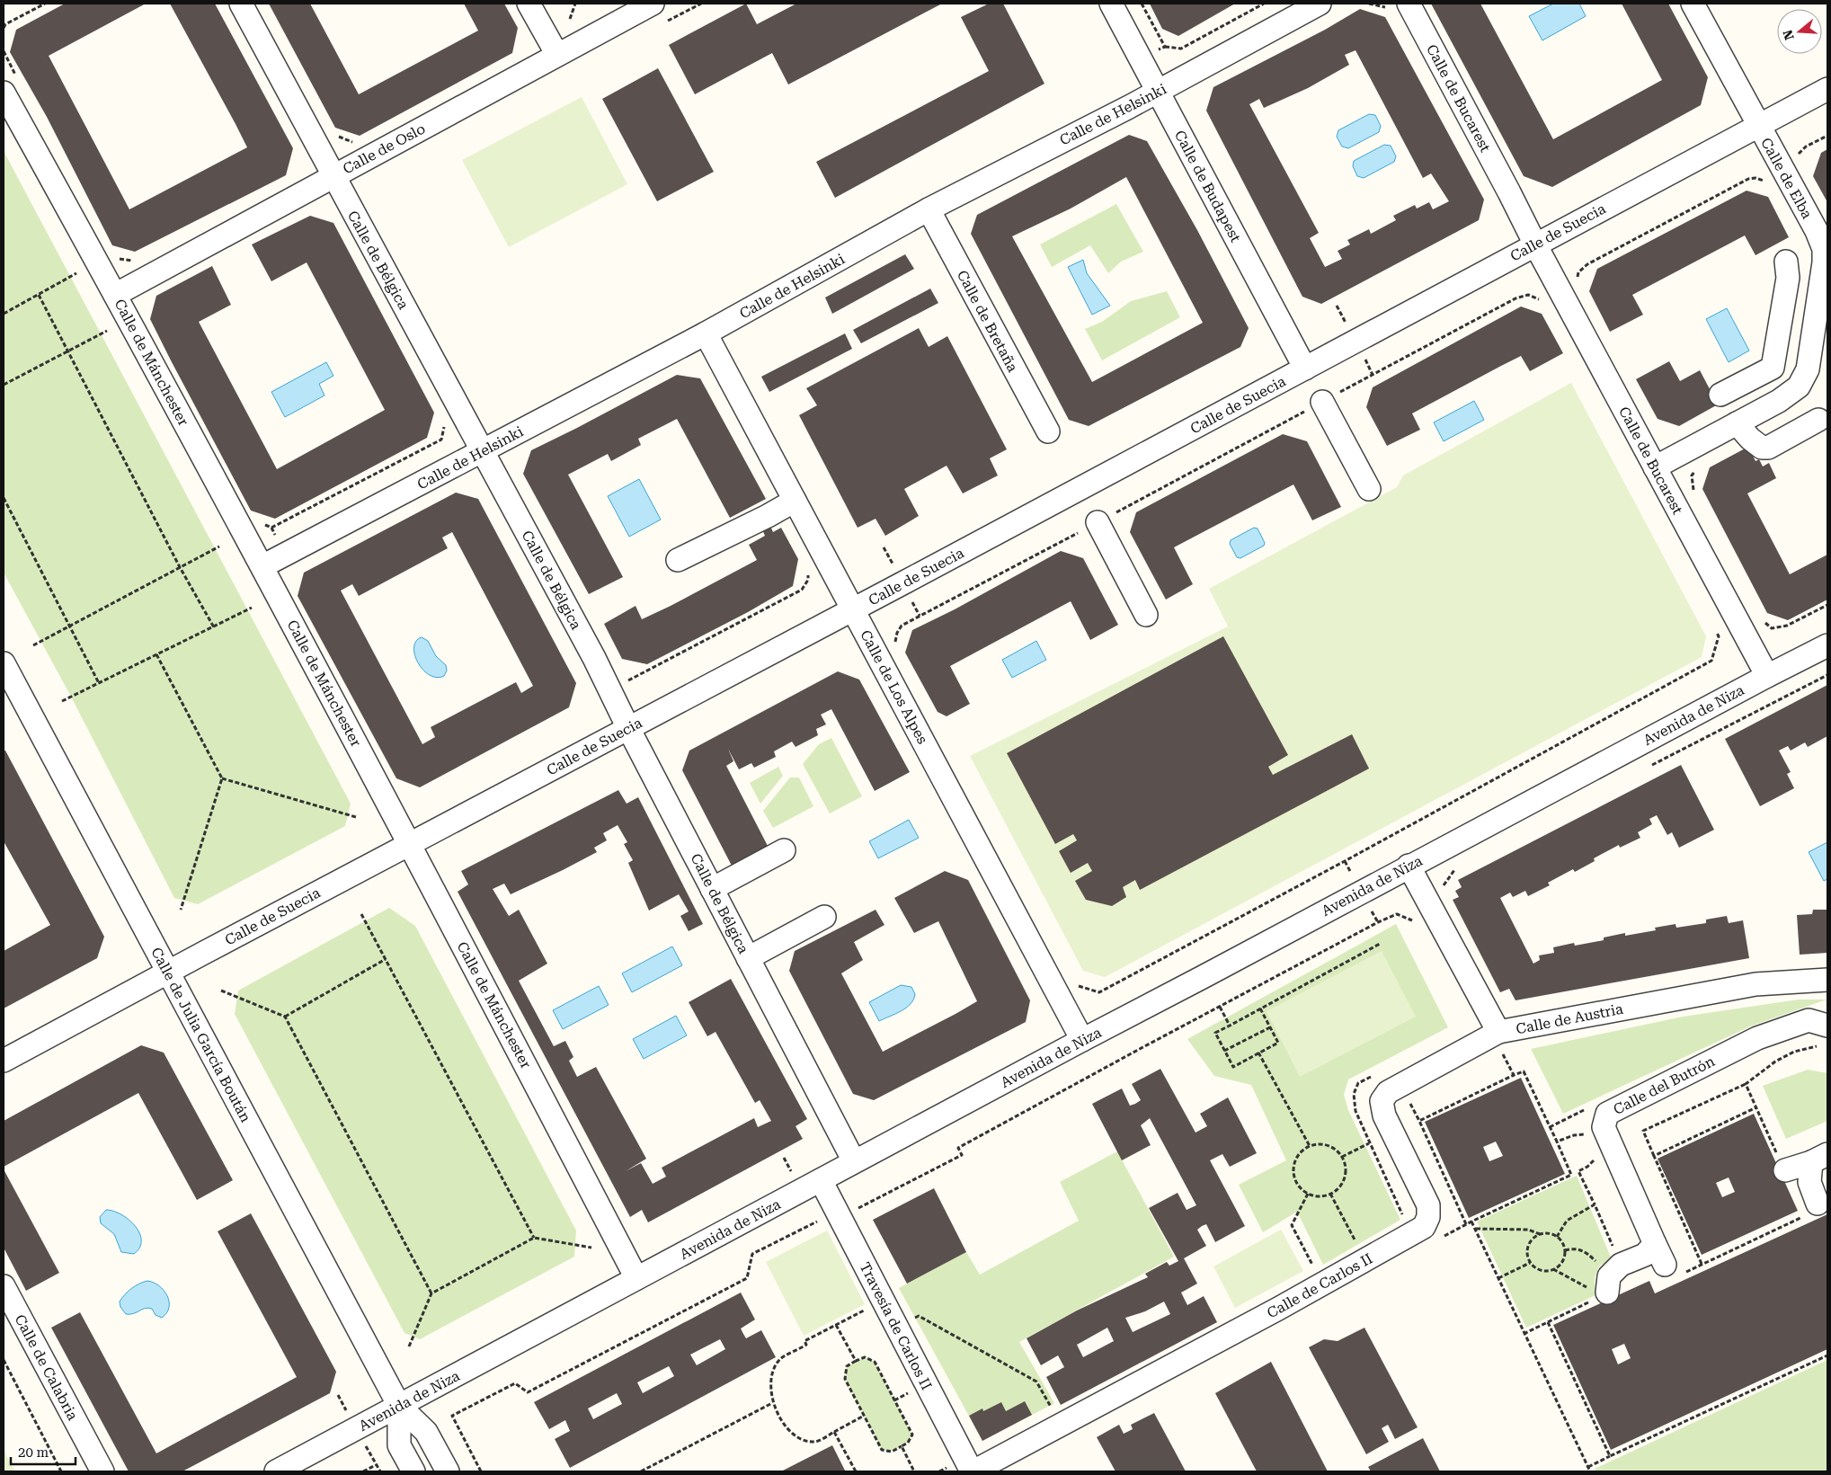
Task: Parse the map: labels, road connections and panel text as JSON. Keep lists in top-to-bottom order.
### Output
{
  "streets": {
    "street": [
      "Calle de Bucarest",
      "Calle de Helsinki",
      "Calle de Oslo",
      "Calle de Elba",
      "Calle de Budapest",
      "Calle de Suecia",
      "Calle de Bélgica",
      "Calle de Bretaña",
      "Calle de Mánchester",
      "Calle de Los Alpes",
      "Avenida de Niza",
      "Calle de Austria",
      "Calle de Julia García Boután",
      "Calle del Butrón",
      "Calle de Carlos II",
      "Travesía de Carlos II",
      "Calle de Calabria"
    ]
  },
  "crossings": [
    ["Calle de Bucarest", "Calle de Elba"],
    ["Calle de Bucarest", "Calle de Suecia"],
    ["Calle de Bucarest", "Avenida de Niza"],
    ["Calle de Helsinki", "Calle de Budapest"],
    ["Calle de Helsinki", "Calle de Bélgica"],
    ["Calle de Helsinki", "Calle de Bretaña"],
    ["Calle de Helsinki", "Calle de Mánchester"],
    ["Calle de Helsinki", "Calle de Los Alpes"],
    ["Calle de Oslo", "Calle de Bélgica"],
    ["Calle de Oslo", "Calle de Mánchester"],
    ["Calle de Elba", "Calle de Suecia"],
    ["Calle de Budapest", "Calle de Suecia"],
    ["Calle de Suecia", "Calle de Bélgica"],
    ["Calle de Suecia", "Calle de Mánchester"],
    ["Calle de Suecia", "Calle de Los Alpes"],
    ["Calle de Suecia", "Calle de Julia García Boután"],
    ["Calle de Bélgica", "Avenida de Niza"],
    ["Calle de Mánchester", "Avenida de Niza"],
    ["Calle de Los Alpes", "Avenida de Niza"],
    ["Avenida de Niza", "Calle de Austria"],
    ["Avenida de Niza", "Calle de Julia García Boután"],
    ["Avenida de Niza", "Travesía de Carlos II"],
    ["Calle de Austria", "Calle de Carlos II"],
    ["Calle de Carlos II", "Travesía de Carlos II"]
  ],
  "scale_bar": "20 m",
  "north": "left"
}
